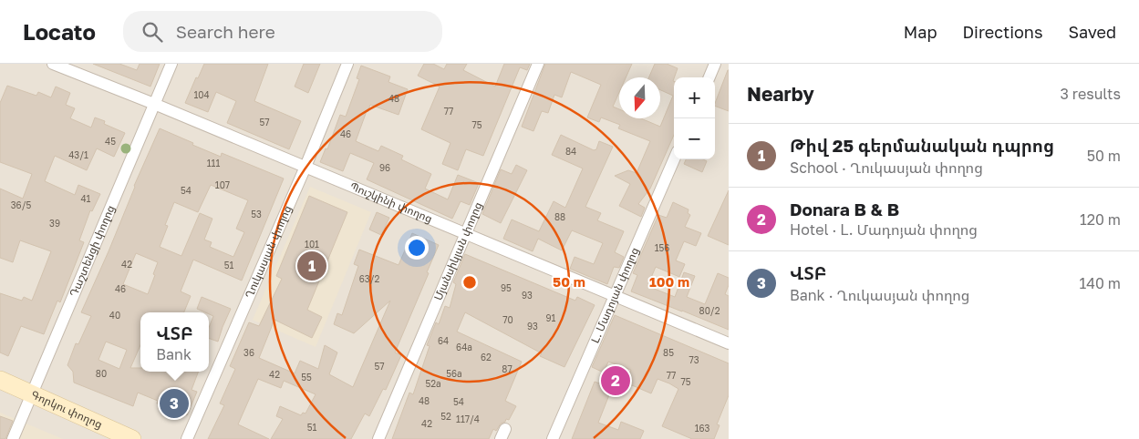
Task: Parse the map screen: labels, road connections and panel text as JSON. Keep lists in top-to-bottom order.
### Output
{
  "streets": {
    "main road": ["Գորկու փողոց"],
    "street": [
      "Պուշկինի փողոց",
      "Դաշտենցի փողոց",
      "Մյանսիկյան փողոց",
      "Ղուկասյան փողոց",
      "L. Մադոյան փողոց"
    ]
  },
  "crossings": [
    ["Պուշկինի փողոց", "Դաշտենցի փողոց"],
    ["Պուշկինի փողոց", "Մյանսիկյան փողոց"],
    ["Պուշկինի փողոց", "Ղուկասյան փողոց"],
    ["Պուշկինի փողոց", "L. Մադոյան փողոց"],
    ["Դաշտենցի փողոց", "Գորկու փողոց"]
  ],
  "house_numbers": [
    "104",
    "48",
    "77",
    "57",
    "75",
    "46",
    "45",
    "84",
    "43/1",
    "111",
    "96",
    "107",
    "54",
    "41",
    "36/5",
    "53",
    "88",
    "39",
    "101",
    "156",
    "42",
    "51",
    "63/2",
    "95",
    "46",
    "93",
    "80/2",
    "40",
    "91",
    "70",
    "93",
    "64",
    "64a",
    "36",
    "85",
    "62",
    "73",
    "57",
    "87",
    "80",
    "56a",
    "42",
    "77",
    "55",
    "75",
    "52a",
    "48",
    "54",
    "52",
    "117/4",
    "42",
    "51",
    "163"
  ],
  "north": "bottom",
  "page": {
    "header": "Locato",
    "search": "Search here",
    "nav": ["Map", "Directions", "Saved"],
    "heading": ["Nearby", "3 results"],
    "map_buttons": ["+", "−"],
    "list": [
      {
        "mark": "1",
        "name": "Թիվ 25 գերմանական դպրոց",
        "note": "School · Ղուկասյան փողոց",
        "value": "50 m"
      },
      {
        "mark": "2",
        "name": "Donara B & B",
        "note": "Hotel · L. Մադոյան փողոց",
        "value": "120 m"
      },
      {
        "mark": "3",
        "name": "ՎՏԲ",
        "note": "Bank · Ղուկասյան փողոց",
        "value": "140 m"
      }
    ],
    "pins": ["1", "2", "3"],
    "popup": ["ՎՏԲ", "Bank"]
  },
  "rings": ["50 m", "100 m"]
}
